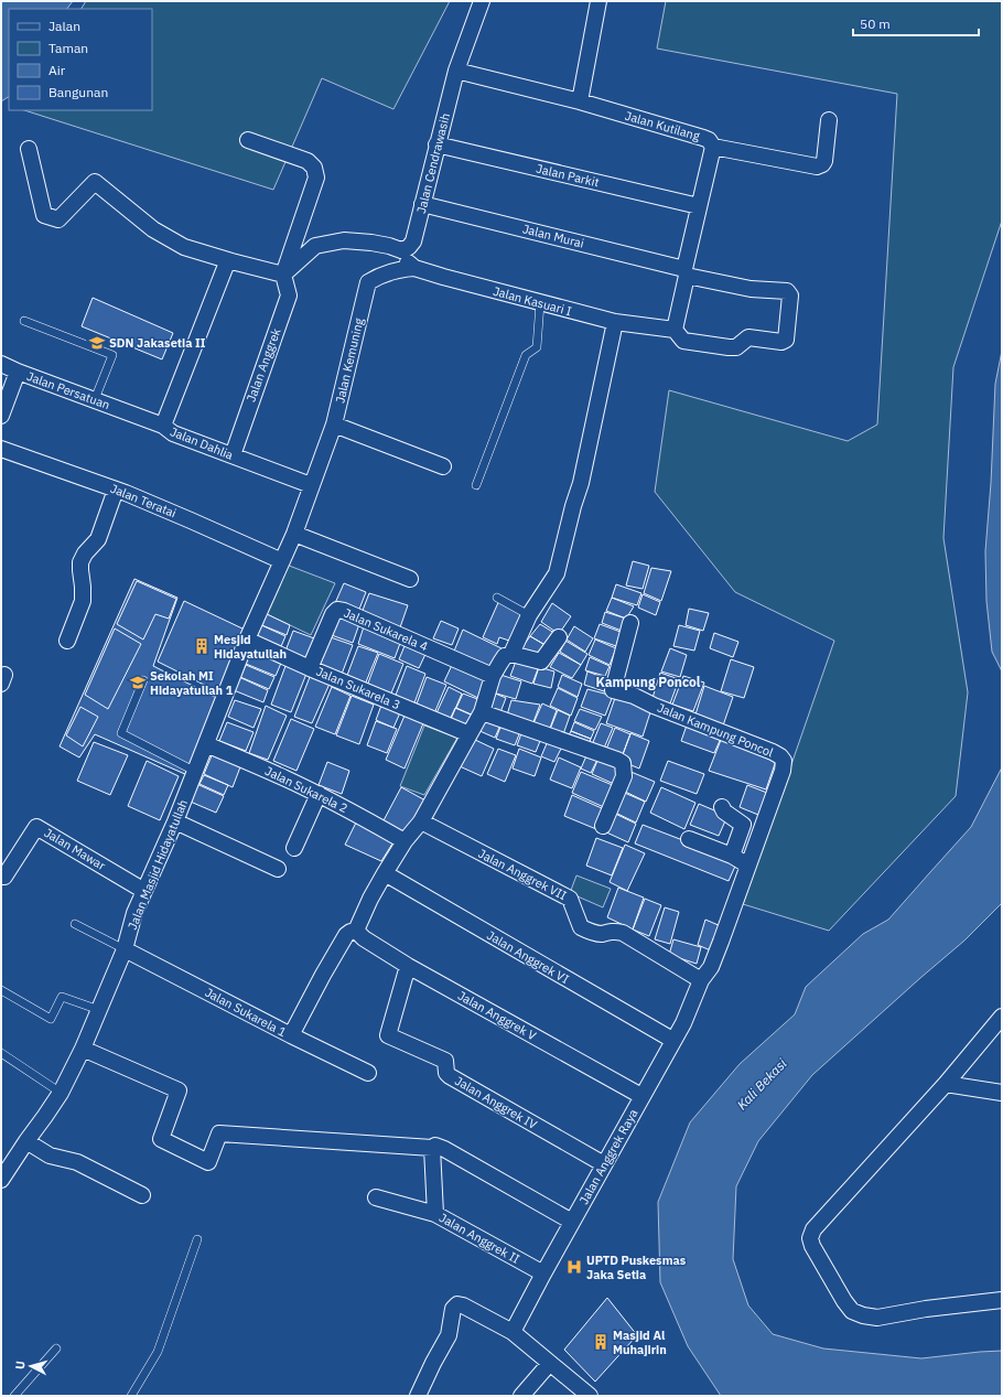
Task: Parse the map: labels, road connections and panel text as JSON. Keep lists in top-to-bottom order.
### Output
{
  "streets": {
    "street": [
      "Jalan Kutilang",
      "Jalan Cendrawasih",
      "Jalan Parkit",
      "Jalan Murai",
      "Jalan Kasuari I",
      "Jalan Kemuning",
      "Jalan Anggrek",
      "Jalan Persatuan",
      "Jalan Dahlia",
      "Jalan Teratai",
      "Jalan Sukarela 4",
      "Jalan Sukarela 3",
      "Jalan Kampung Poncol",
      "Jalan Sukarela 2",
      "Jalan Mawar",
      "Jalan Masjid Hidayatullah",
      "Jalan Anggrek VII",
      "Jalan Anggrek VI",
      "Jalan Sukarela 1",
      "Jalan Anggrek V",
      "Jalan Anggrek IV",
      "Jalan Anggrek Raya",
      "Jalan Anggrek II"
    ]
  },
  "crossings": [
    ["Jalan Kutilang", "Jalan Cendrawasih"],
    ["Jalan Cendrawasih", "Jalan Parkit"],
    ["Jalan Cendrawasih", "Jalan Murai"],
    ["Jalan Murai", "Jalan Kasuari I"],
    ["Jalan Kasuari I", "Jalan Kemuning"],
    ["Jalan Kemuning", "Jalan Dahlia"],
    ["Jalan Kemuning", "Jalan Masjid Hidayatullah"],
    ["Jalan Anggrek", "Jalan Dahlia"],
    ["Jalan Persatuan", "Jalan Dahlia"],
    ["Jalan Teratai", "Jalan Masjid Hidayatullah"],
    ["Jalan Sukarela 4", "Jalan Sukarela 3"],
    ["Jalan Sukarela 3", "Jalan Masjid Hidayatullah"],
    ["Jalan Kampung Poncol", "Jalan Anggrek VII"],
    ["Jalan Kampung Poncol", "Jalan Anggrek Raya"],
    ["Jalan Sukarela 2", "Jalan Masjid Hidayatullah"],
    ["Jalan Mawar", "Jalan Masjid Hidayatullah"],
    ["Jalan Masjid Hidayatullah", "Jalan Sukarela 1"],
    ["Jalan Anggrek VII", "Jalan Anggrek Raya"],
    ["Jalan Anggrek VI", "Jalan Anggrek Raya"],
    ["Jalan Anggrek V", "Jalan Anggrek IV"],
    ["Jalan Anggrek V", "Jalan Anggrek Raya"],
    ["Jalan Anggrek IV", "Jalan Anggrek Raya"],
    ["Jalan Anggrek Raya", "Jalan Anggrek II"]
  ],
  "districts": ["Kampung Poncol"],
  "water": ["Kali Bekasi"],
  "places": {
    "school or university": ["SDN Jakasetia II", "Sekolah MI Hidayatullah 1"],
    "building": ["Mesjid Hidayatullah", "Masjid Al Muhajirin"],
    "hospital": ["UPTD Puskesmas Jaka Setia"]
  },
  "legend": [
    "Jalan",
    "Taman",
    "Air",
    "Bangunan"
  ],
  "scale_bar": "50 m",
  "north": "left"
}
